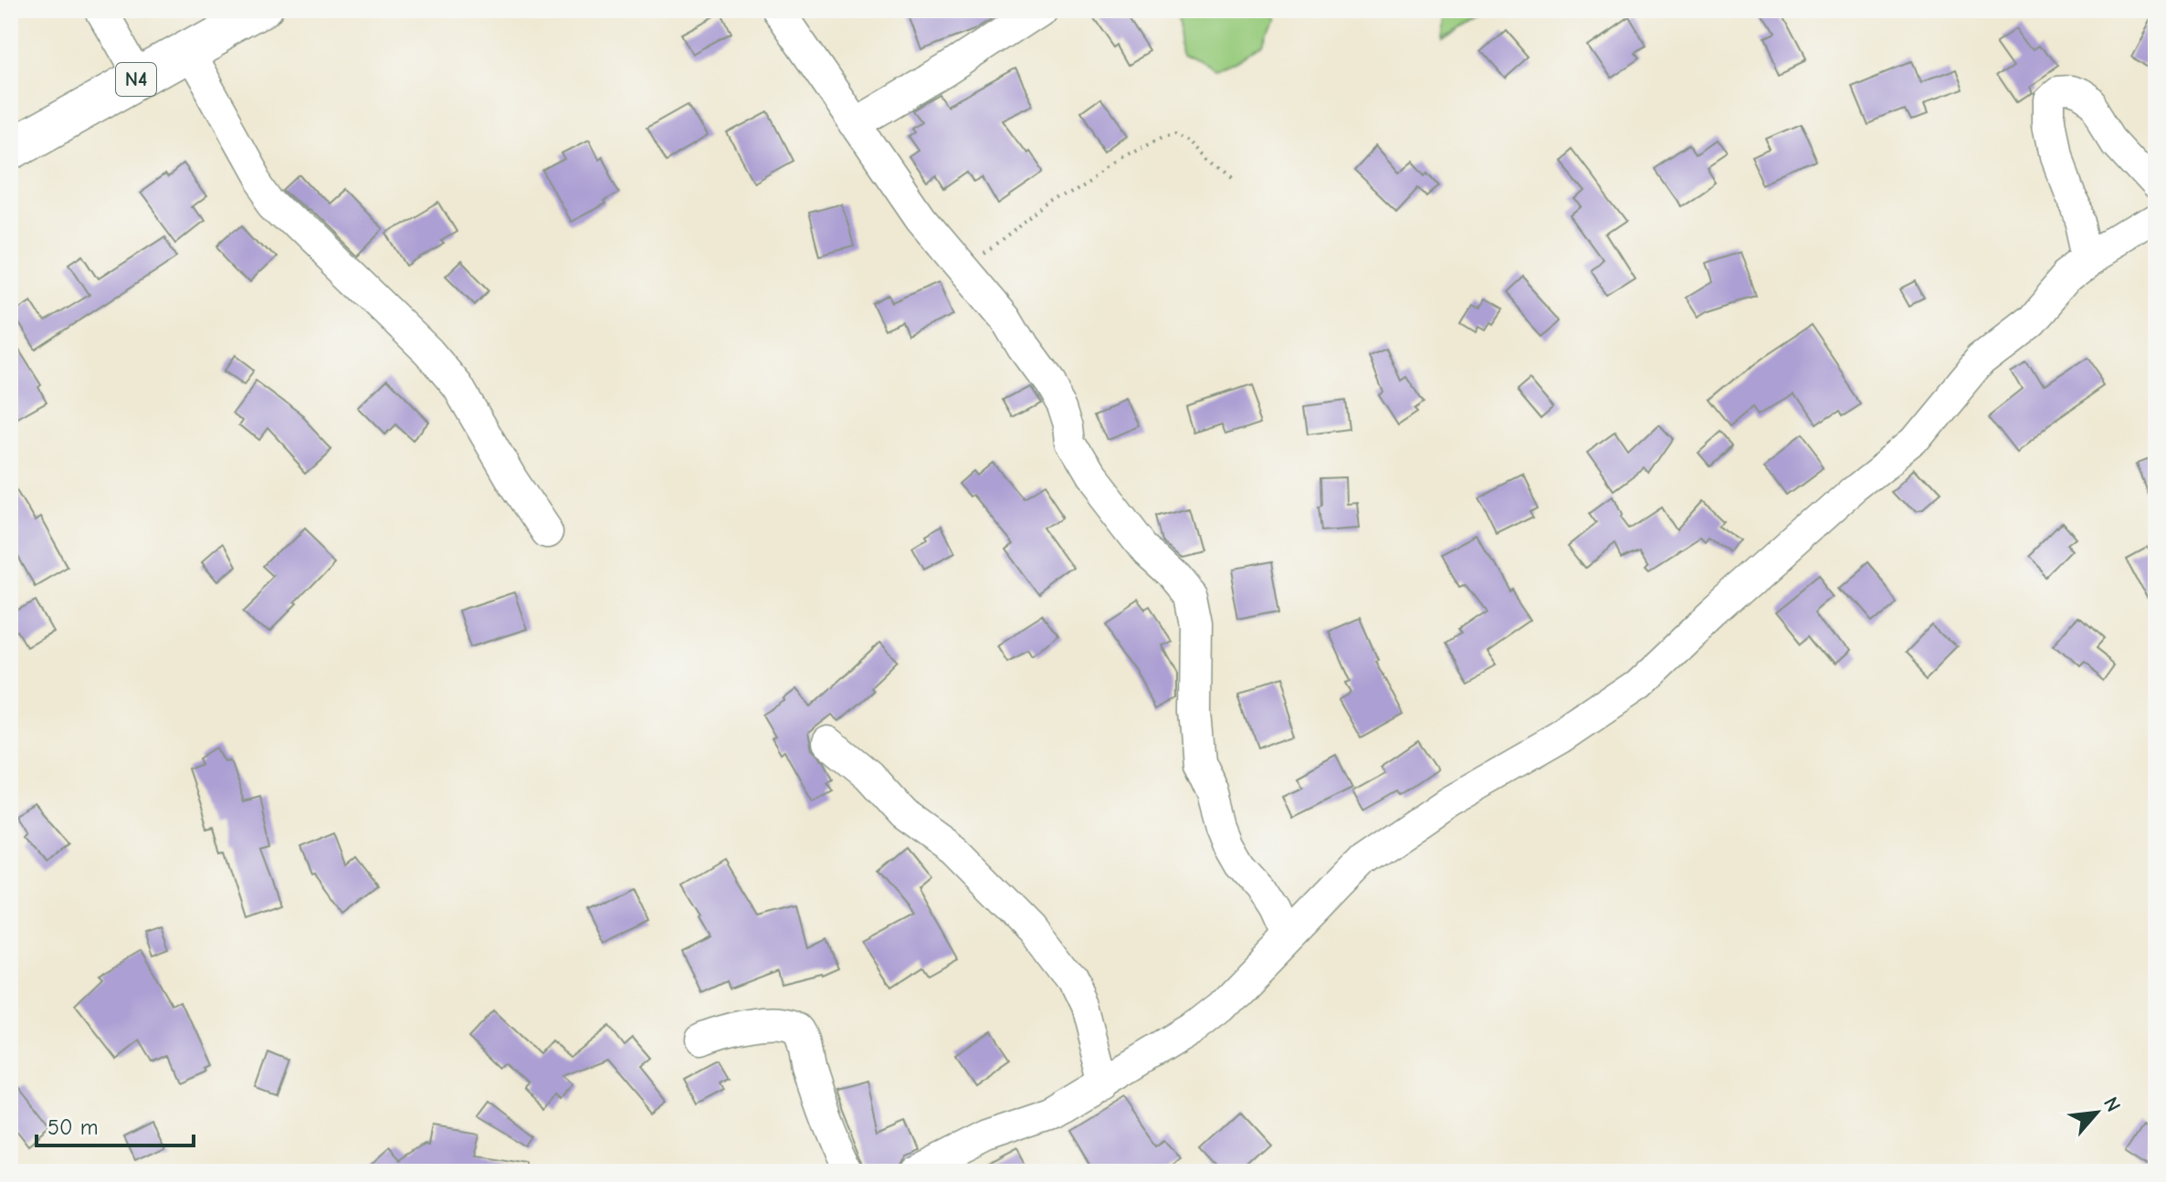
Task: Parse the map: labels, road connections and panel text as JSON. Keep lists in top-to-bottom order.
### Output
{
  "streets": {
    "highway": ["N4"]
  },
  "scale_bar": "50 m",
  "north": "top right"
}
